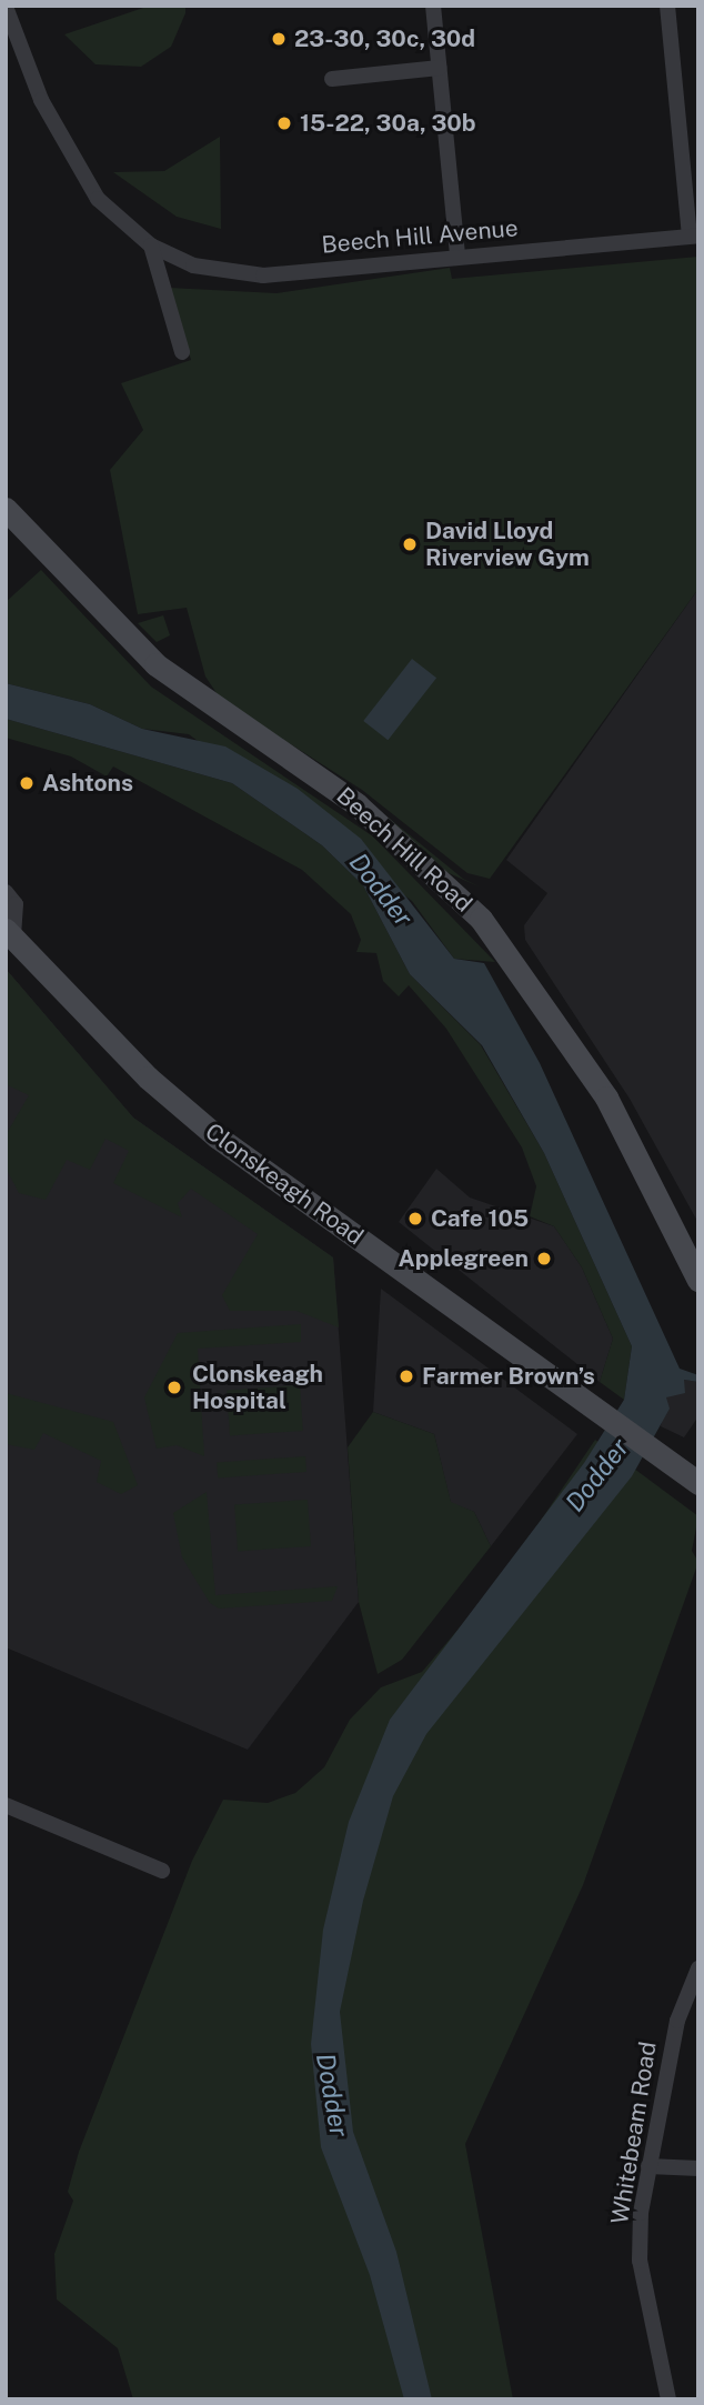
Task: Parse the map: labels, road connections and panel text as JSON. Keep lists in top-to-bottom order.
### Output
{
  "streets": {
    "street": [
      "Beech Hill Avenue",
      "Beech Hill Road",
      "Clonskeagh Road",
      "Whitebeam Road"
    ]
  },
  "water": ["Dodder"],
  "places": [
    "23-30, 30c, 30d",
    "15-22, 30a, 30b",
    "David Lloyd Riverview Gym",
    "Ashtons",
    "Cafe 105",
    "Applegreen",
    "Farmer Brown’s",
    "Clonskeagh Hospital"
  ]
}
